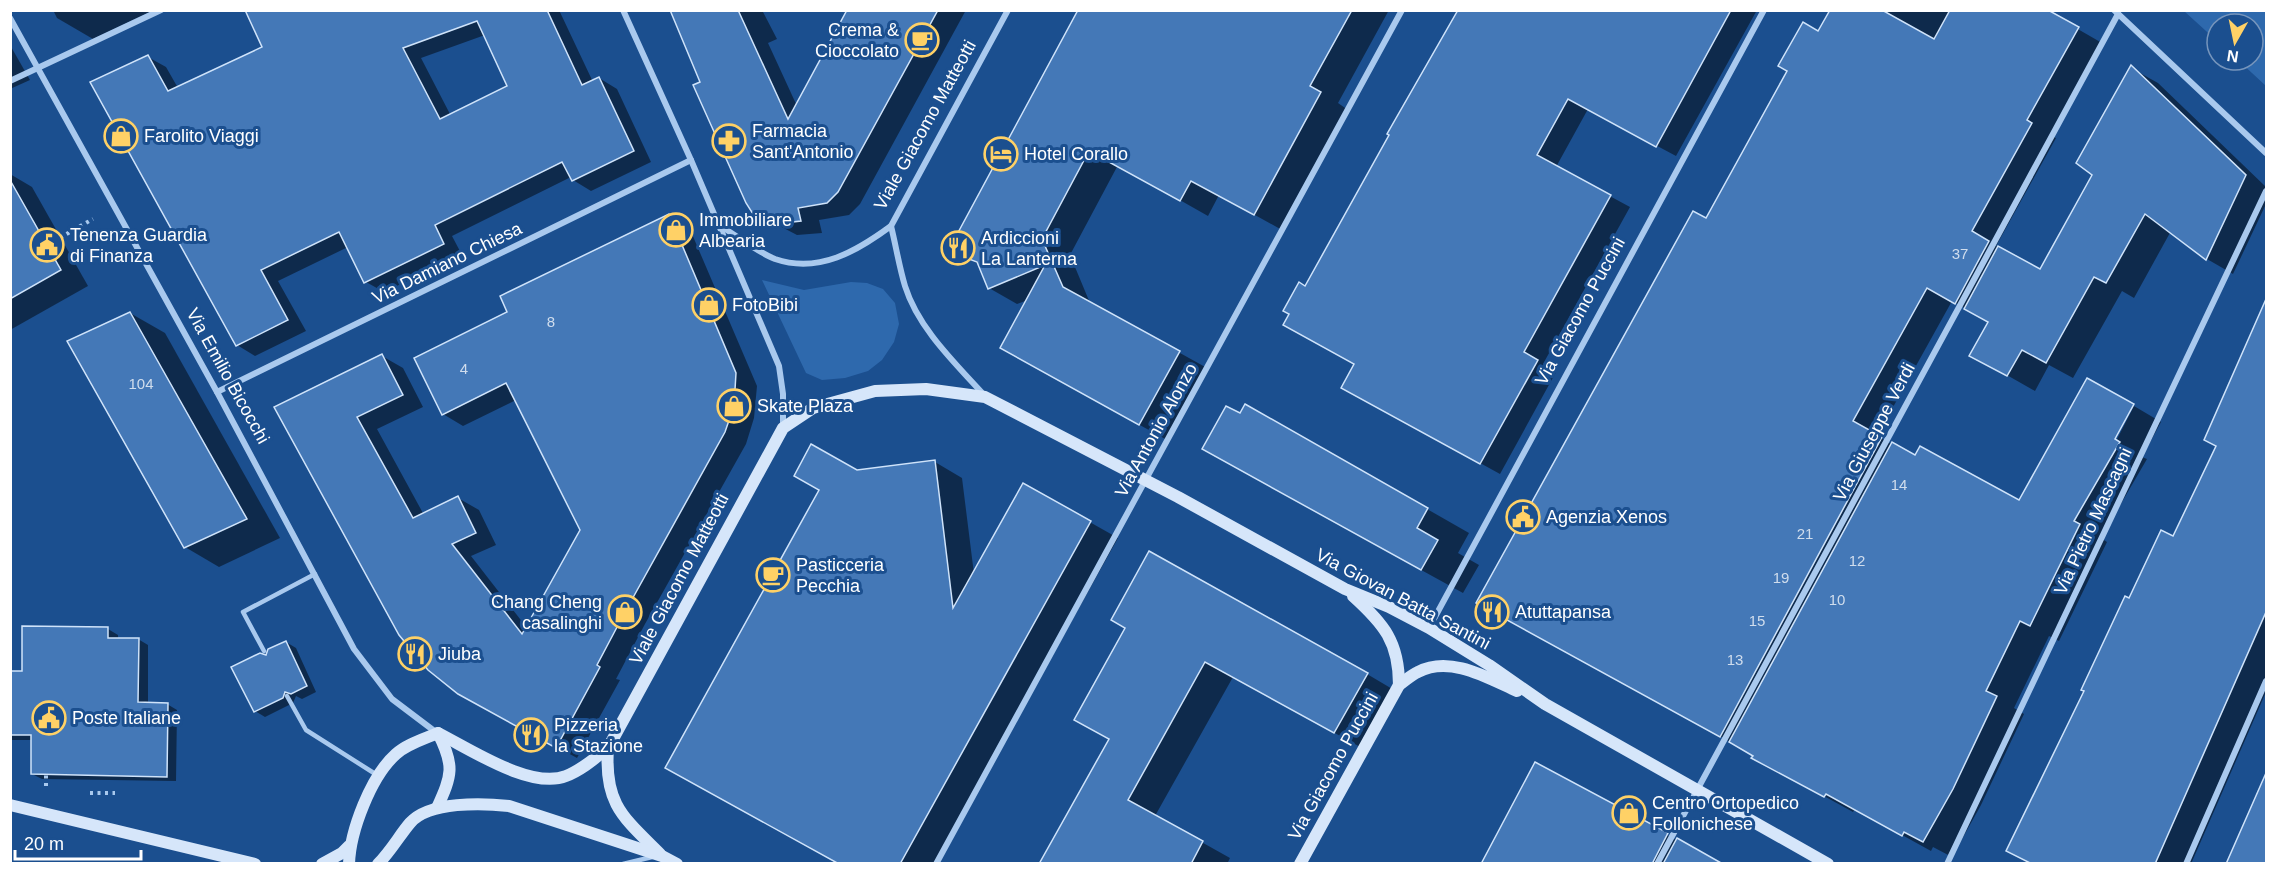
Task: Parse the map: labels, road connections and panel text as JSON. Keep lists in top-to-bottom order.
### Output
{
  "streets": {
    "street": [
      "Viale Giacomo Matteotti",
      "Via Damiano Chiesa",
      "Via Giacomo Puccini",
      "Via Emilio Bicocchi",
      "Via Antonio Alonzo",
      "Via Giuseppe Verdi",
      "Via Pietro Mascagni",
      "Via Giovan Batta Santini"
    ]
  },
  "crossings": [
    ["Viale Giacomo Matteotti", "Via Giovan Batta Santini"],
    ["Via Damiano Chiesa", "Via Emilio Bicocchi"],
    ["Via Giacomo Puccini", "Via Giovan Batta Santini"],
    ["Via Antonio Alonzo", "Via Giovan Batta Santini"],
    ["Via Giuseppe Verdi", "Via Giovan Batta Santini"]
  ],
  "places": {
    "cafe": ["Crema & Cioccolato", "Pasticceria Pecchia"],
    "shop": [
      "Farolito Viaggi",
      "Immobiliare Albearia",
      "FotoBibi",
      "Skate Plaza",
      "Chang Cheng casalinghi",
      "Centro Ortopedico Follonichese"
    ],
    "pharmacy": ["Farmacia Sant'Antonio"],
    "hotel": ["Hotel Corallo"],
    "public building": ["Tenenza Guardia di Finanza", "Agenzia Xenos", "Poste Italiane"],
    "restaurant": [
      "Ardiccioni La Lanterna",
      "Atuttapansa",
      "Jiuba",
      "Pizzeria la Stazione"
    ]
  },
  "house_numbers": [
    "37",
    "8",
    "4",
    "104",
    "14",
    "21",
    "12",
    "19",
    "10",
    "15",
    "13"
  ],
  "scale_bar": "20 m",
  "north": "bottom"
}
